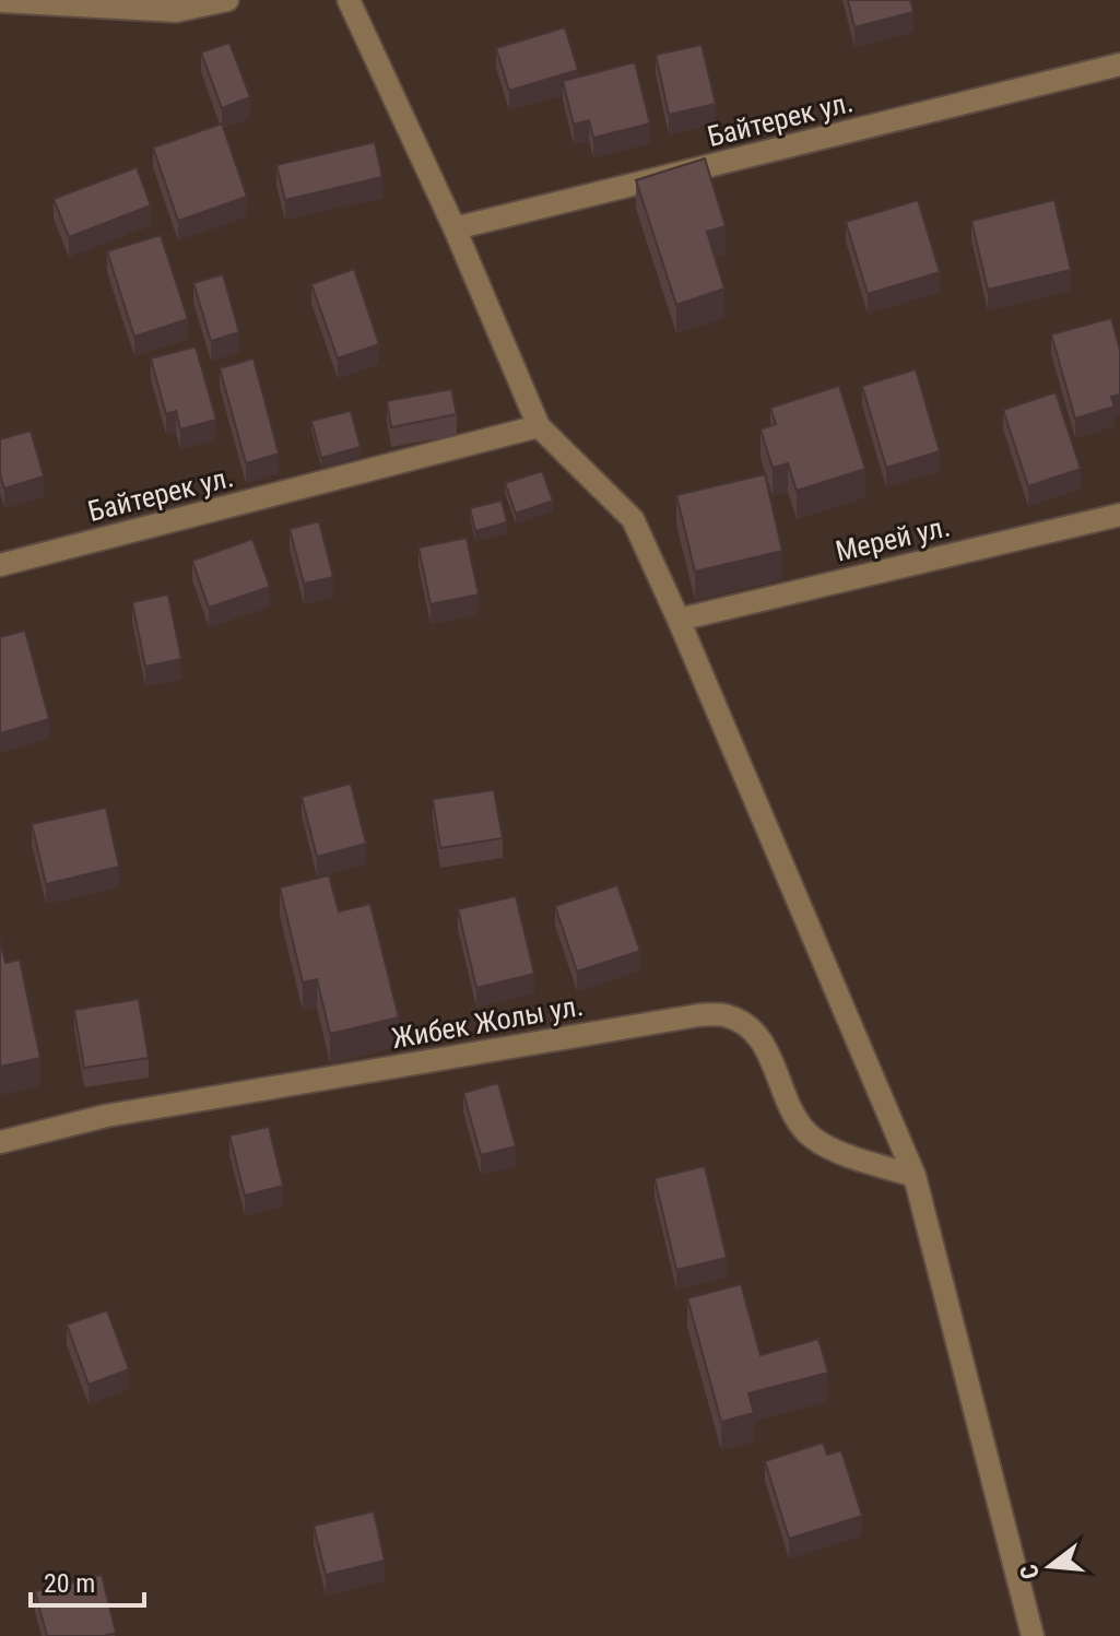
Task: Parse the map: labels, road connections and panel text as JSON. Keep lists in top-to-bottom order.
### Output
{
  "streets": {
    "street": ["Байтерек ул.", "Мерей ул.", "Жибек Жолы ул."]
  },
  "scale_bar": "20 m",
  "north": "left"
}
